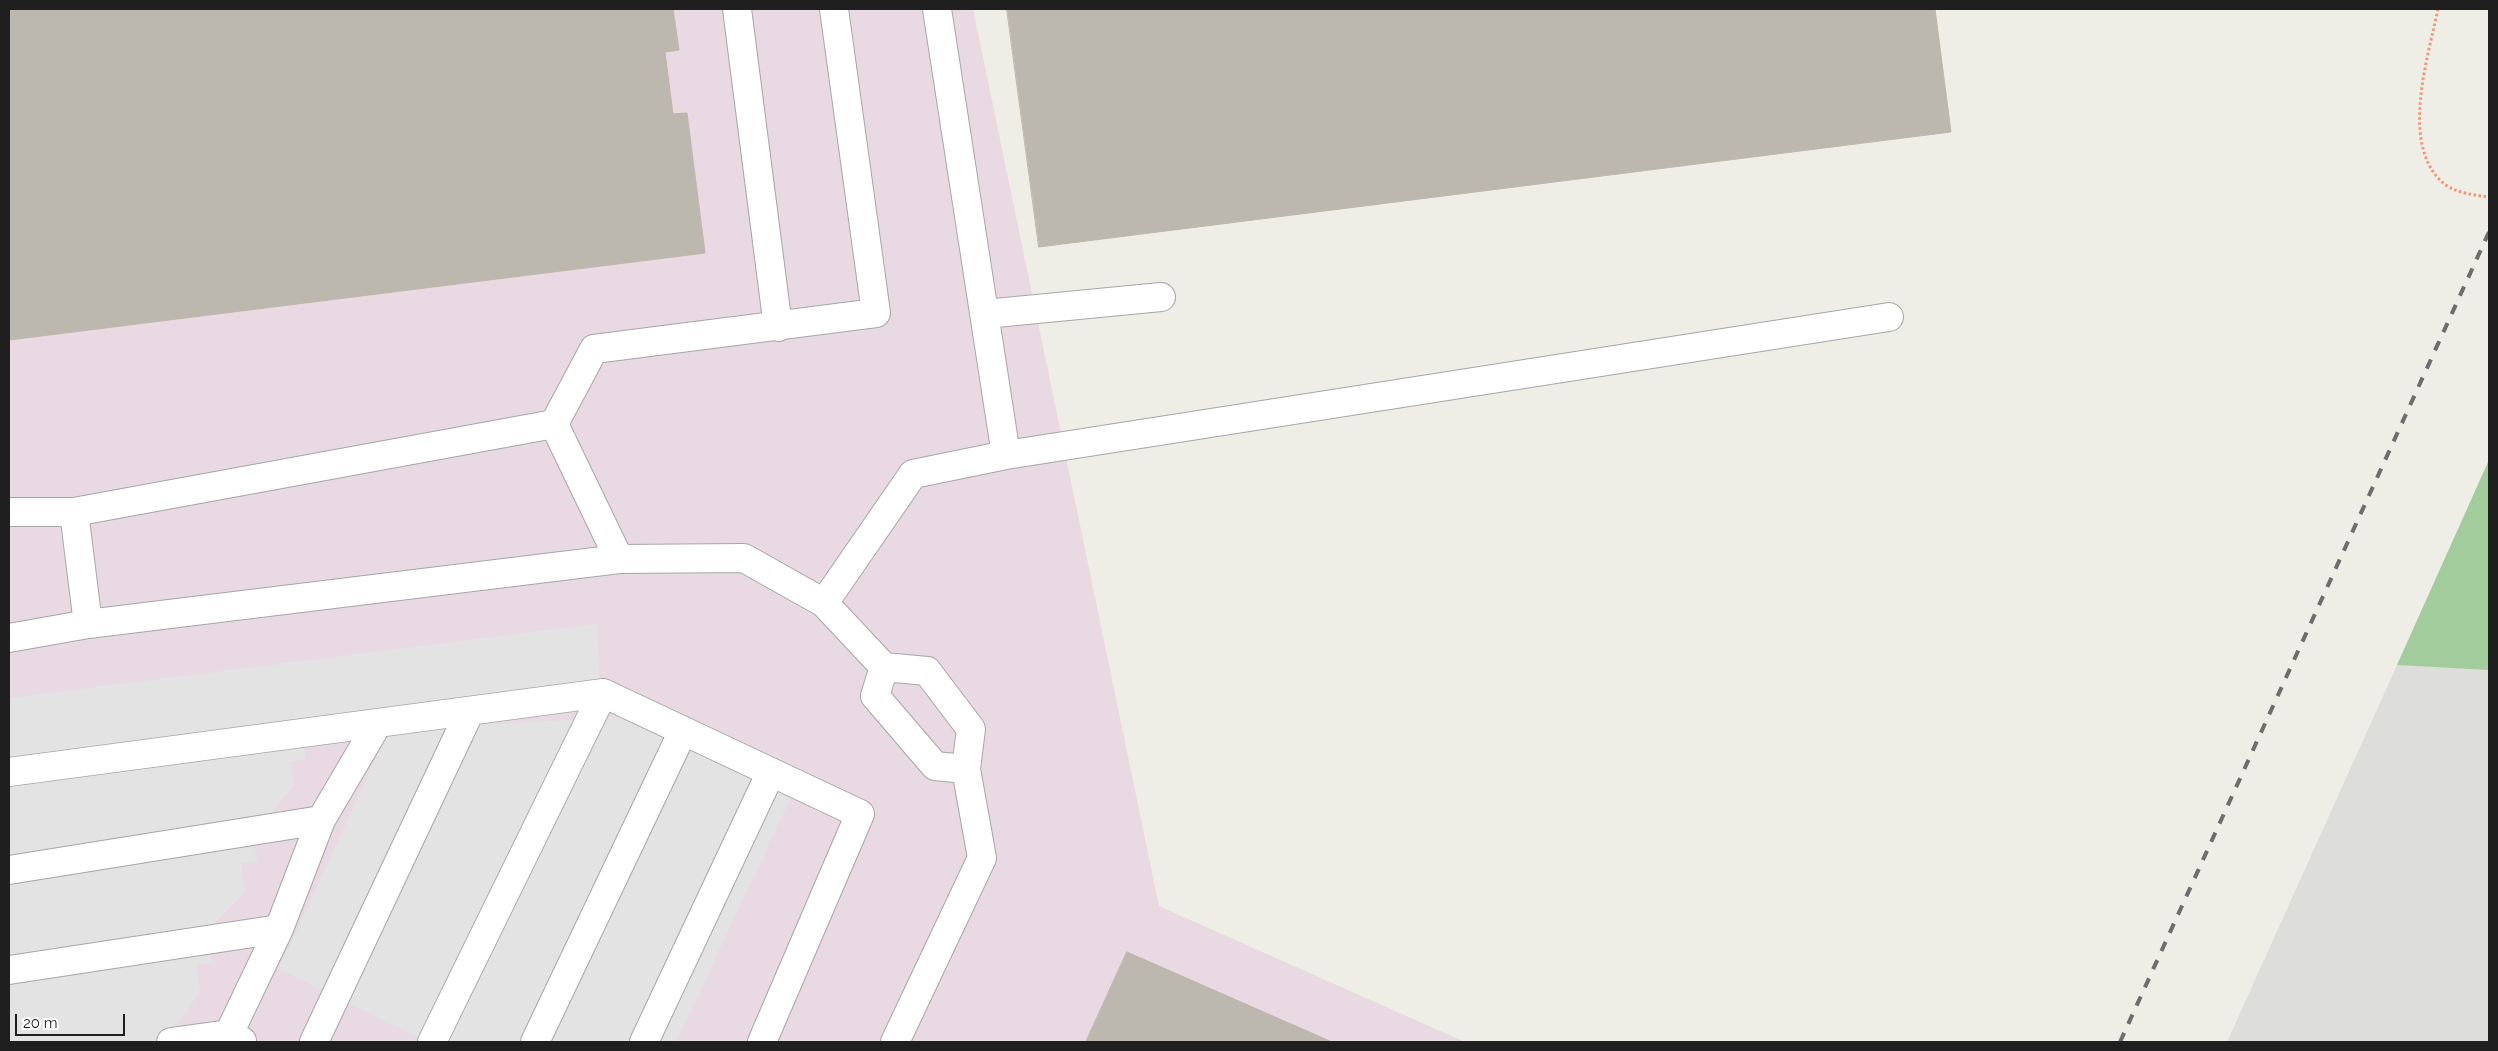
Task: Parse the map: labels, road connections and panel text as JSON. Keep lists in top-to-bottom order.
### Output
{
  "scale_bar": "20 m"
}
